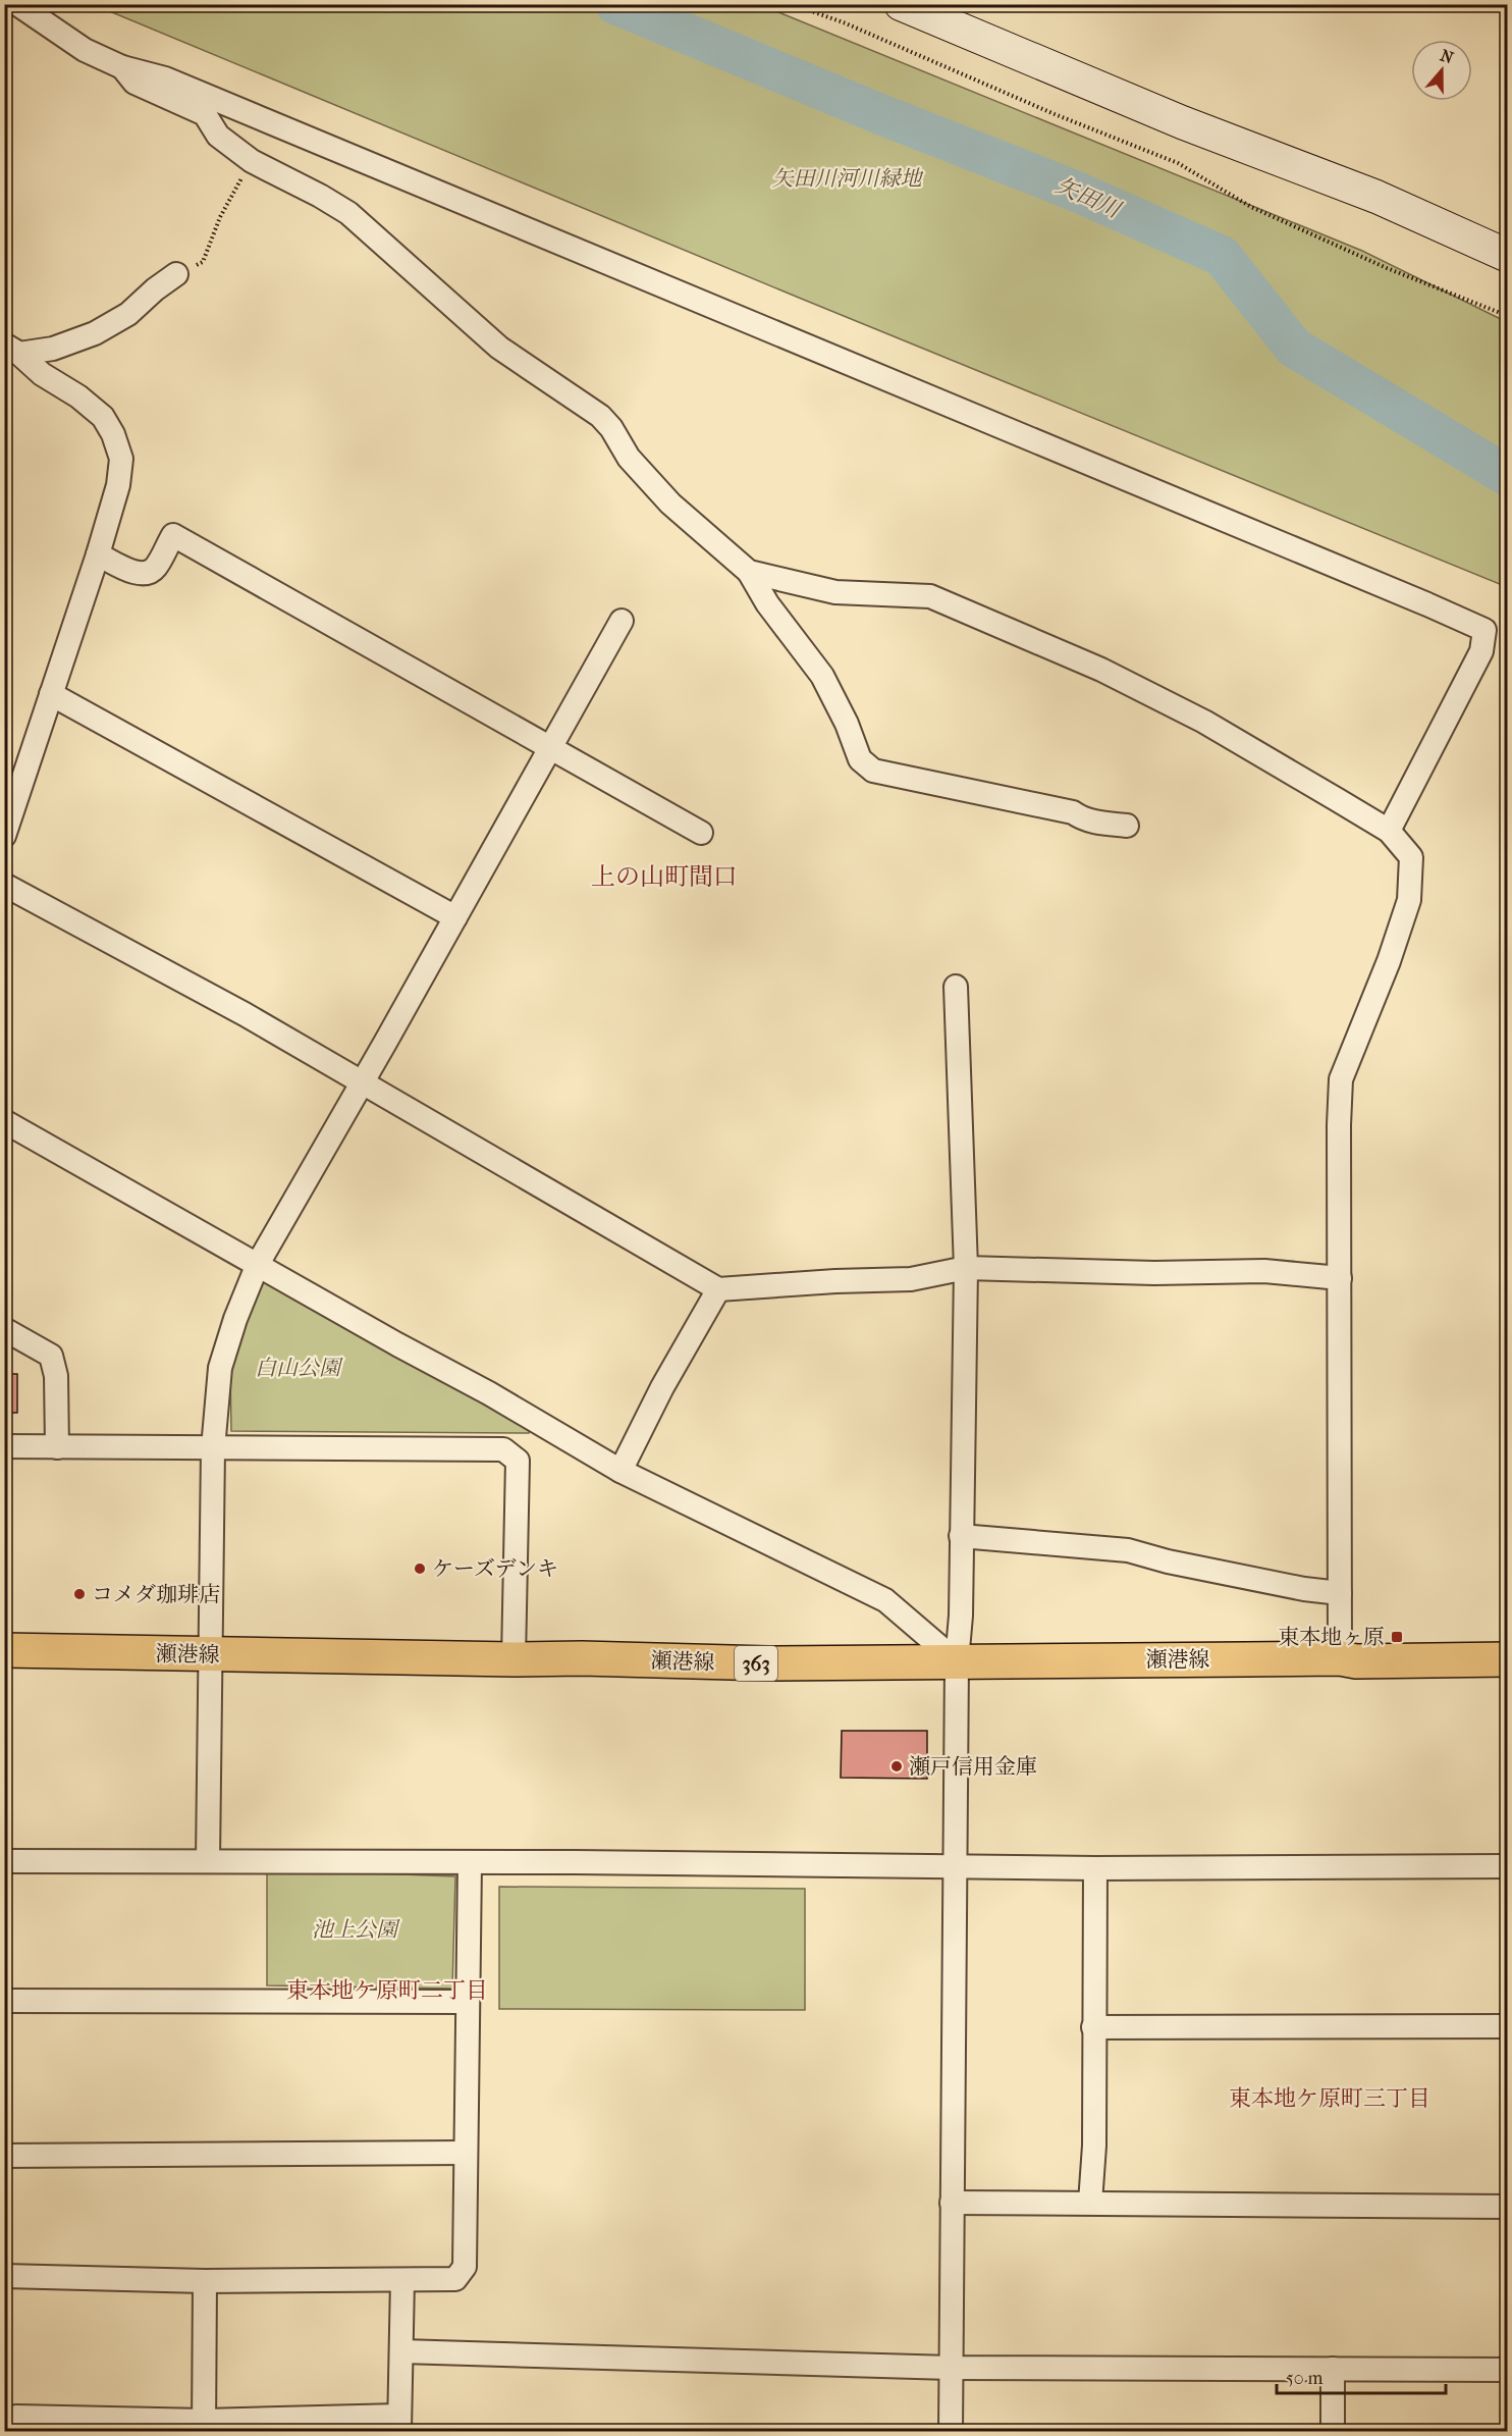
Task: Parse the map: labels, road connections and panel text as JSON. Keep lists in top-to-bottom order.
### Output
{
  "streets": {
    "highway": ["瀬港線", "363"]
  },
  "districts": ["上の山町間口", "東本地ケ原町二丁目", "東本地ケ原町三丁目"],
  "water": ["矢田川"],
  "parks": ["矢田川河川緑地", "白山公園", "池上公園"],
  "places": {
    "other": ["ケーズデンキ", "コメダ珈琲店", "瀬戸信用金庫"],
    "transit": ["東本地ヶ原"]
  },
  "scale_bar": "50 m",
  "north": "top"
}
